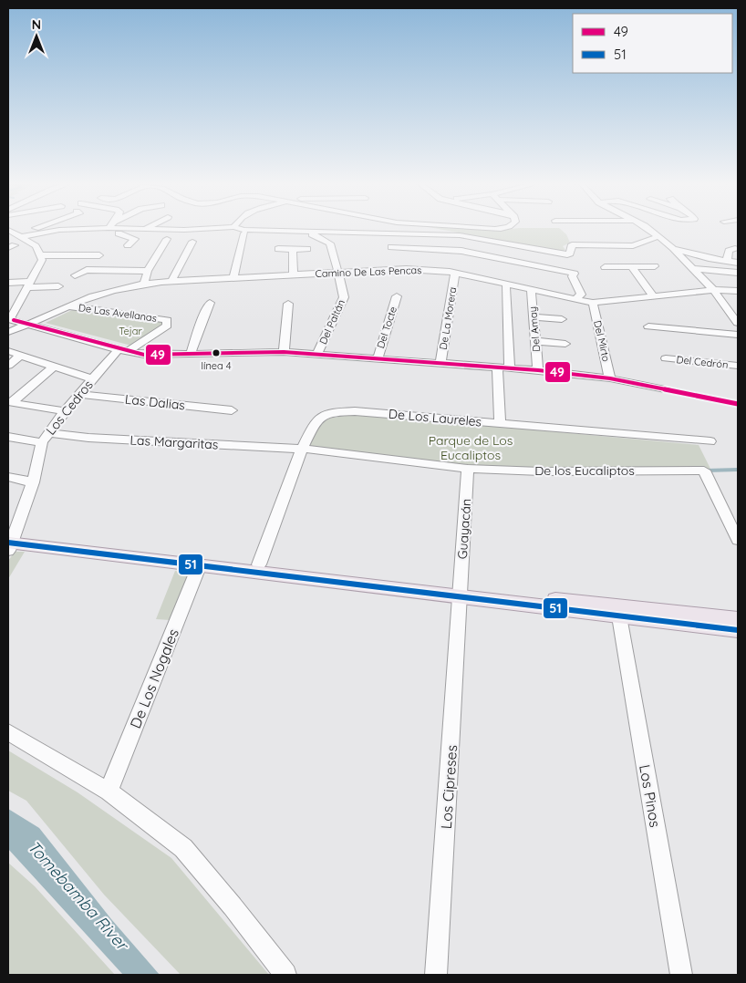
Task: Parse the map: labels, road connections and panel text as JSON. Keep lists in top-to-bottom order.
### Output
{
  "streets": {
    "street": [
      "Camino De Las Pencas",
      "De Las Avellanas",
      "De La Morera",
      "Del Paltán",
      "Del Tocte",
      "Del Amay",
      "Del Mirto",
      "Del Cedrón",
      "Las Dalias",
      "Los Cedros",
      "De Los Laureles",
      "Las Margaritas",
      "De los Eucaliptos",
      "Guayacán",
      "De Los Nogales",
      "Los Cipreses",
      "Los Pinos"
    ]
  },
  "crossings": [
    ["Camino De Las Pencas", "De Las Avellanas"],
    ["Camino De Las Pencas", "De La Morera"],
    ["Camino De Las Pencas", "Del Paltán"],
    ["Camino De Las Pencas", "Del Amay"],
    ["Camino De Las Pencas", "Del Mirto"],
    ["De Las Avellanas", "Los Cedros"],
    ["Las Dalias", "Los Cedros"],
    ["Los Cedros", "Las Margaritas"],
    ["De Los Laureles", "Las Margaritas"],
    ["De Los Laureles", "De los Eucaliptos"],
    ["Las Margaritas", "De los Eucaliptos"],
    ["De los Eucaliptos", "Guayacán"],
    ["Guayacán", "Los Cipreses"]
  ],
  "water": ["Tomebamba River"],
  "parks": ["Tejar", "Parque de Los Eucaliptos"],
  "places": ["línea 4"],
  "lines": ["transit line 49", "transit line 51"],
  "legend": ["49", "51"],
  "north": "top"
}
